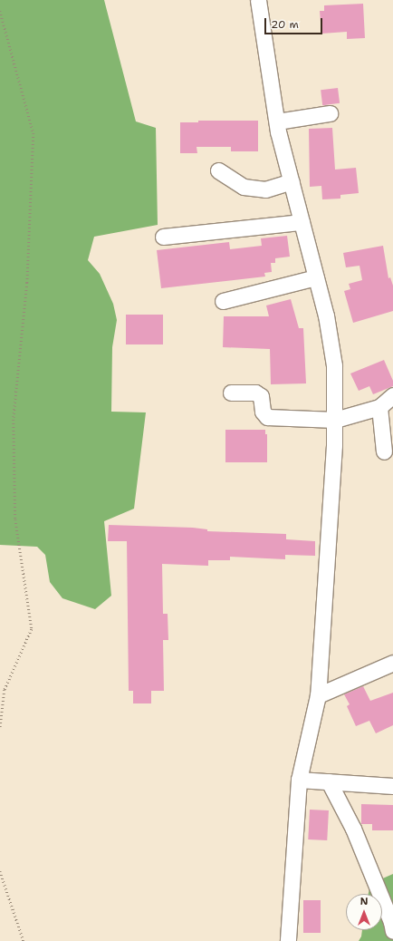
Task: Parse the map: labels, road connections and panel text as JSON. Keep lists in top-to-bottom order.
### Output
{
  "scale_bar": "20 m",
  "north": "top"
}
